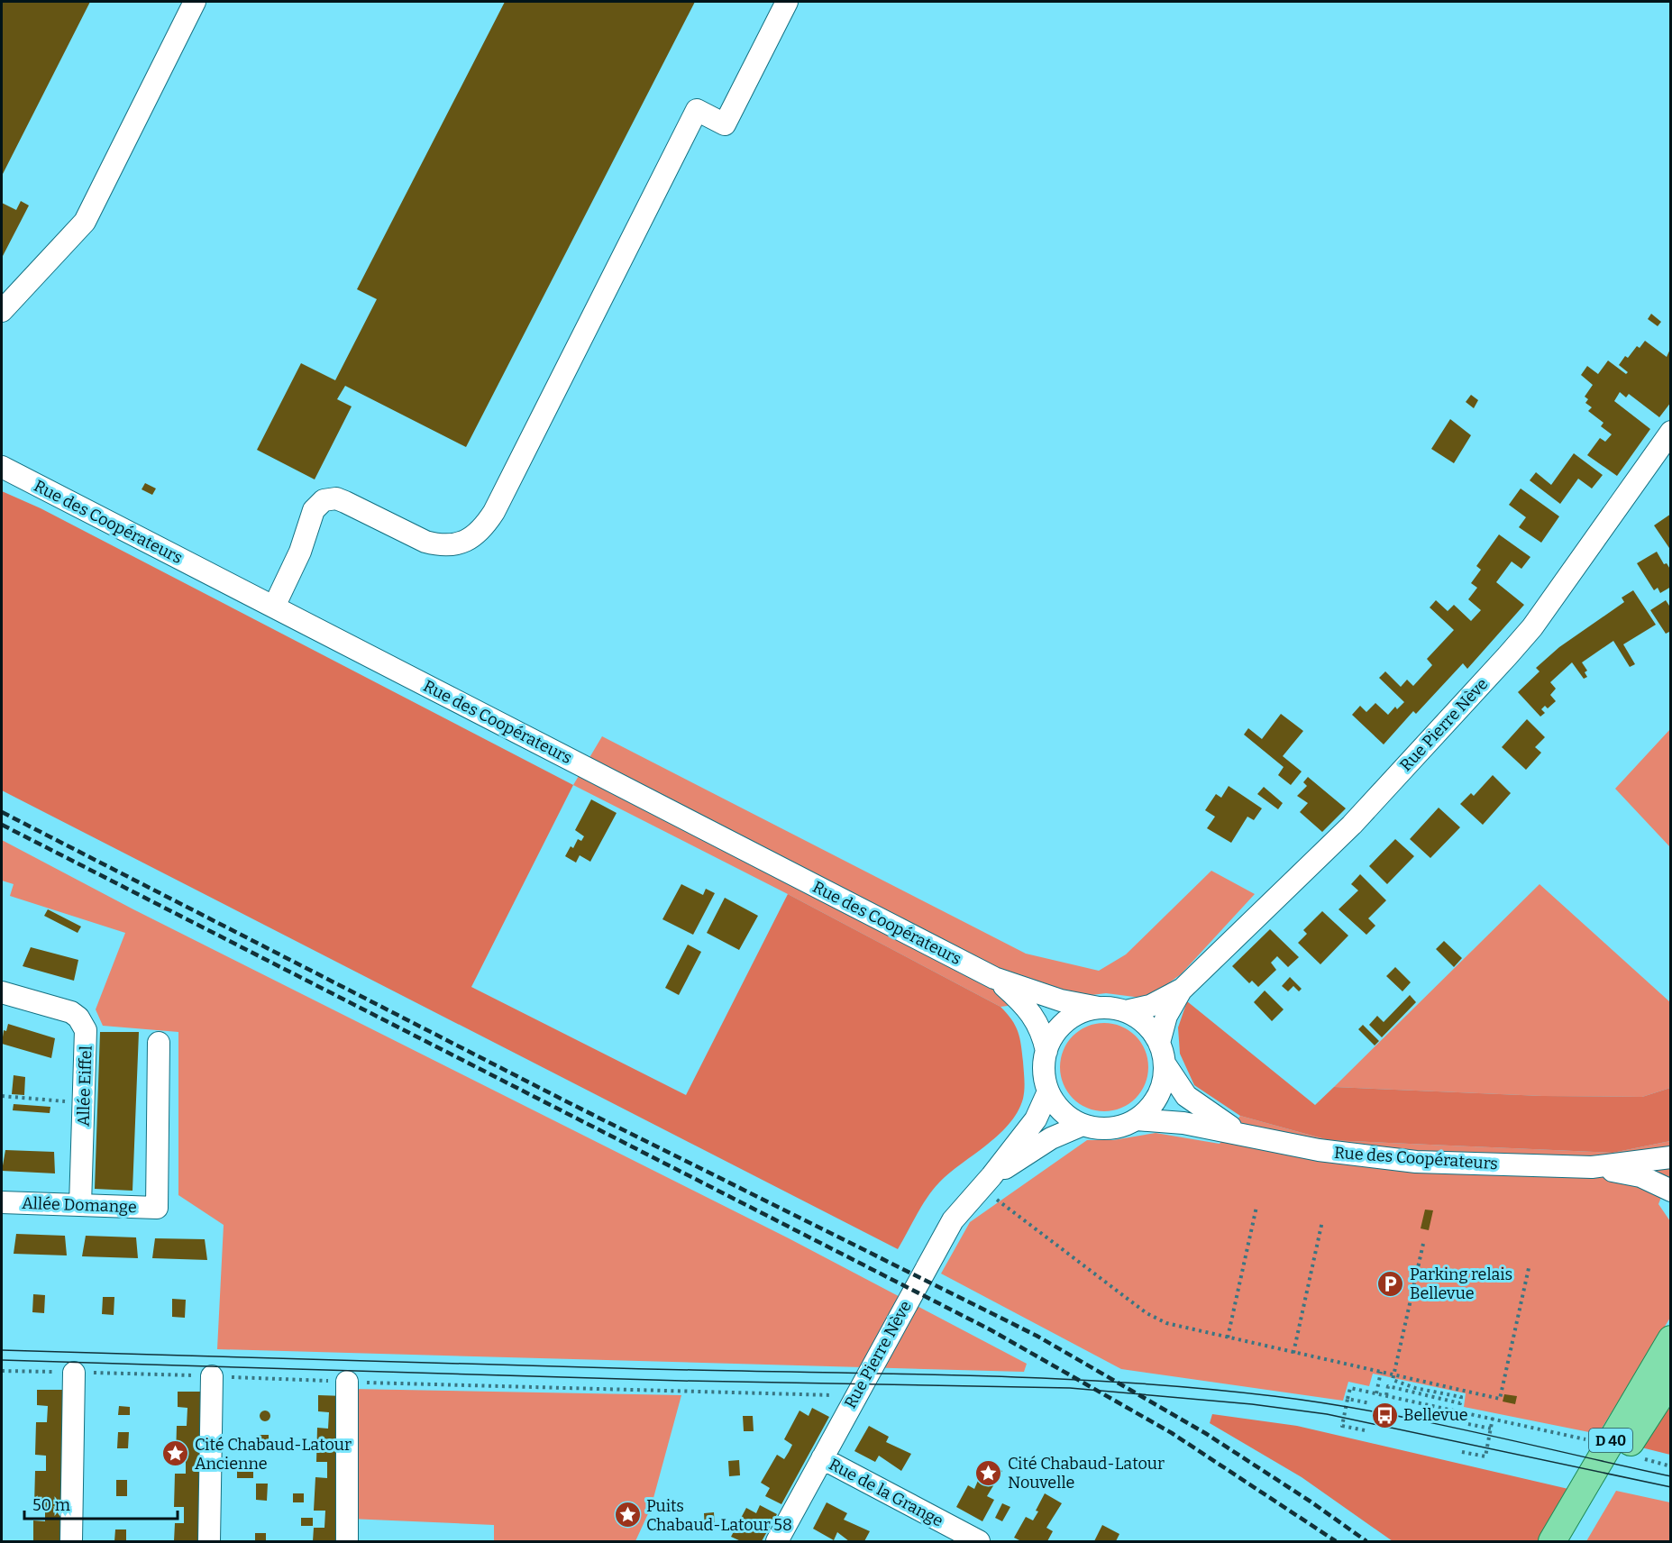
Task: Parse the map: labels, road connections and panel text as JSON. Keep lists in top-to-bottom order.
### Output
{
  "streets": {
    "main road": ["D 40"],
    "street": [
      "Rue des Coopérateurs",
      "Rue Pierre Nève",
      "Allée Eiffel",
      "Allée Domange",
      "Rue de la Grange"
    ]
  },
  "crossings": [
    ["Rue des Coopérateurs", "Rue Pierre Nève"],
    ["Rue Pierre Nève", "Rue de la Grange"],
    ["Allée Eiffel", "Allée Domange"]
  ],
  "places": {
    "parking": ["Parking relais Bellevue"],
    "bus stop": ["Bellevue"],
    "place": ["Cité Chabaud-Latour Ancienne", "Cité Chabaud-Latour Nouvelle", "Puits Chabaud-Latour 58"]
  },
  "scale_bar": "50 m"
}
